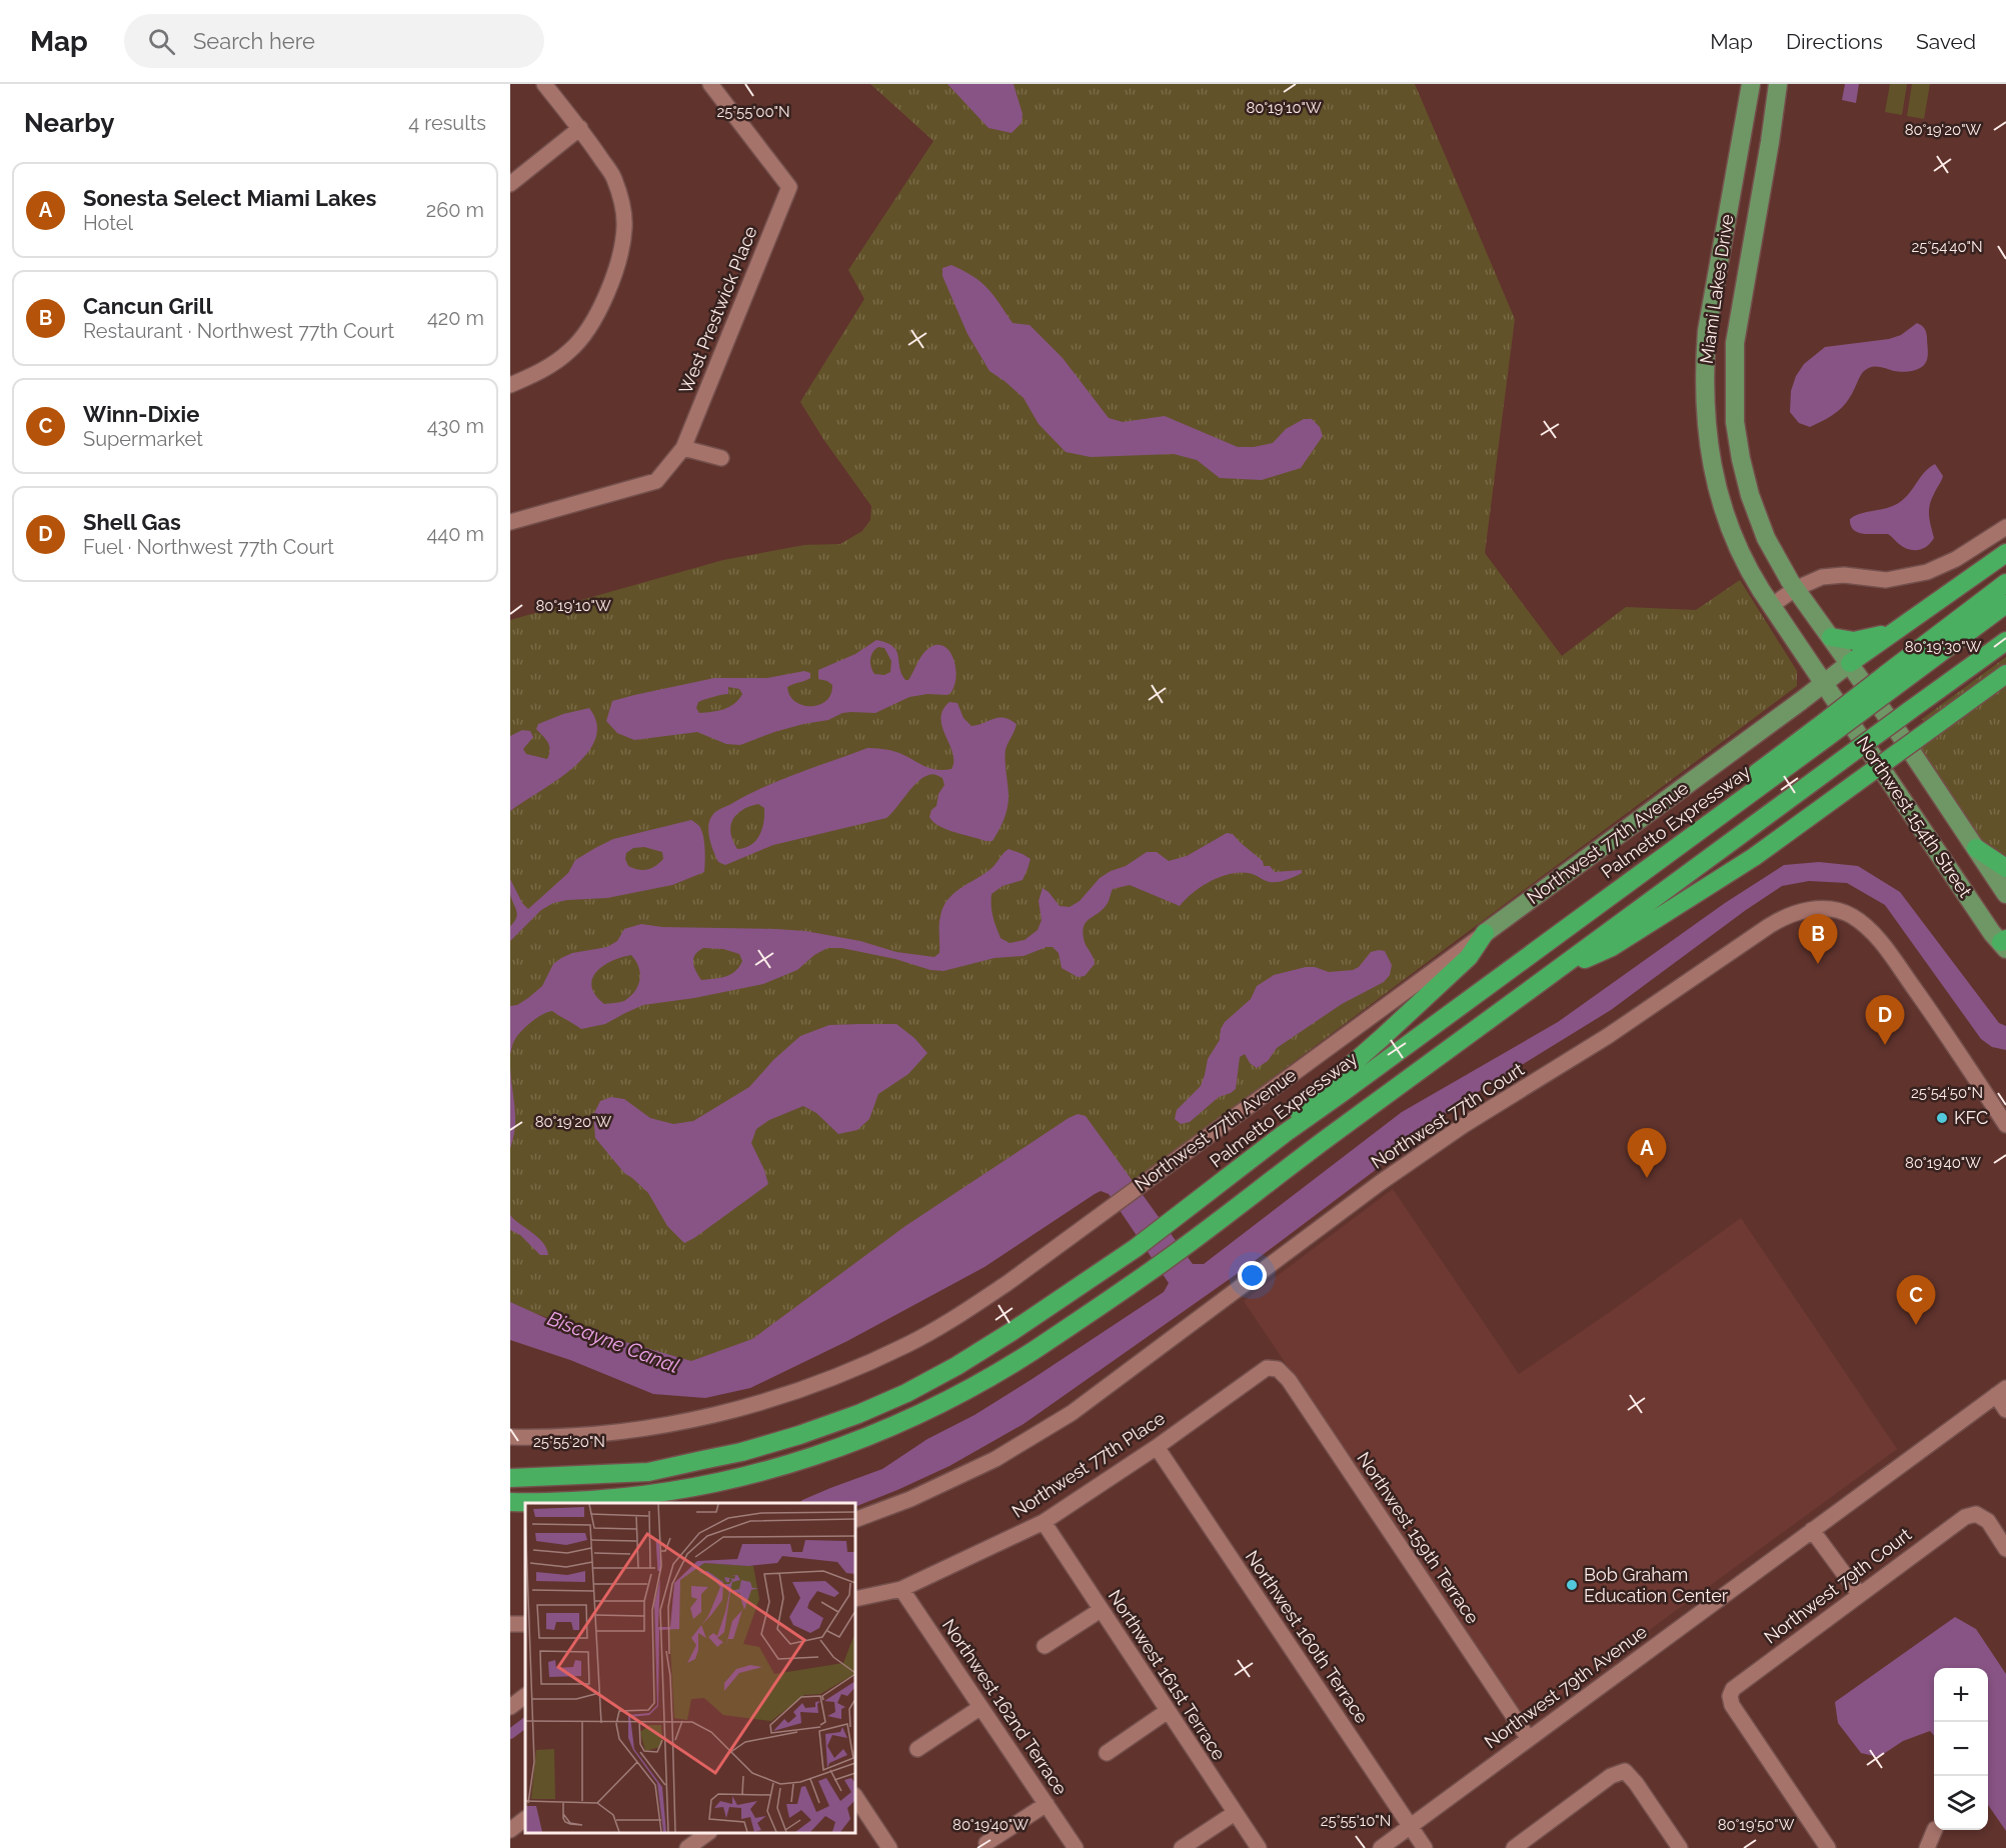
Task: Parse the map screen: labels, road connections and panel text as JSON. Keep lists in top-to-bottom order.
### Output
{
  "streets": {
    "highway": ["Palmetto Expressway"],
    "main road": ["Miami Lakes Drive", "Northwest 154th Street", "Northwest 77th Avenue"],
    "street": [
      "West Prestwick Place",
      "Northwest 77th Court",
      "Northwest 77th Place",
      "Northwest 159th Terrace",
      "Northwest 79th Court",
      "Northwest 160th Terrace",
      "Northwest 161st Terrace",
      "Northwest 79th Avenue",
      "Northwest 162nd Terrace"
    ]
  },
  "crossings": [
    ["Miami Lakes Drive", "Northwest 154th Street"],
    ["Miami Lakes Drive", "Northwest 77th Avenue"],
    ["Northwest 154th Street", "Northwest 77th Avenue"],
    ["Northwest 77th Place", "Northwest 159th Terrace"],
    ["Northwest 77th Place", "Northwest 160th Terrace"],
    ["Northwest 77th Place", "Northwest 161st Terrace"],
    ["Northwest 77th Place", "Northwest 162nd Terrace"],
    ["Northwest 159th Terrace", "Northwest 79th Avenue"],
    ["Northwest 160th Terrace", "Northwest 79th Avenue"]
  ],
  "water": ["Biscayne Canal"],
  "places": ["KFC", "Bob Graham Education Center"],
  "page": {
    "header": "Map",
    "search": "Search here",
    "nav": ["Map", "Directions", "Saved"],
    "heading": ["Nearby", "4 results"],
    "list": [
      {
        "mark": "A",
        "name": "Sonesta Select Miami Lakes",
        "note": "Hotel",
        "value": "260 m"
      },
      {
        "mark": "B",
        "name": "Cancun Grill",
        "note": "Restaurant · Northwest 77th Court",
        "value": "420 m"
      },
      {
        "mark": "C",
        "name": "Winn-Dixie",
        "note": "Supermarket",
        "value": "430 m"
      },
      {
        "mark": "D",
        "name": "Shell Gas",
        "note": "Fuel · Northwest 77th Court",
        "value": "440 m"
      }
    ],
    "pins": [
      "B",
      "D",
      "A",
      "C"
    ],
    "map_buttons": ["+", "−"]
  },
  "coordinates": [
    "80°19'10\"W",
    "25°55'00\"N",
    "80°19'20\"W",
    "25°54'40\"N",
    "80°19'30\"W",
    "25°54'50\"N",
    "80°19'40\"W",
    "25°55'20\"N",
    "25°55'10\"N",
    "80°19'50\"W"
  ]
}
